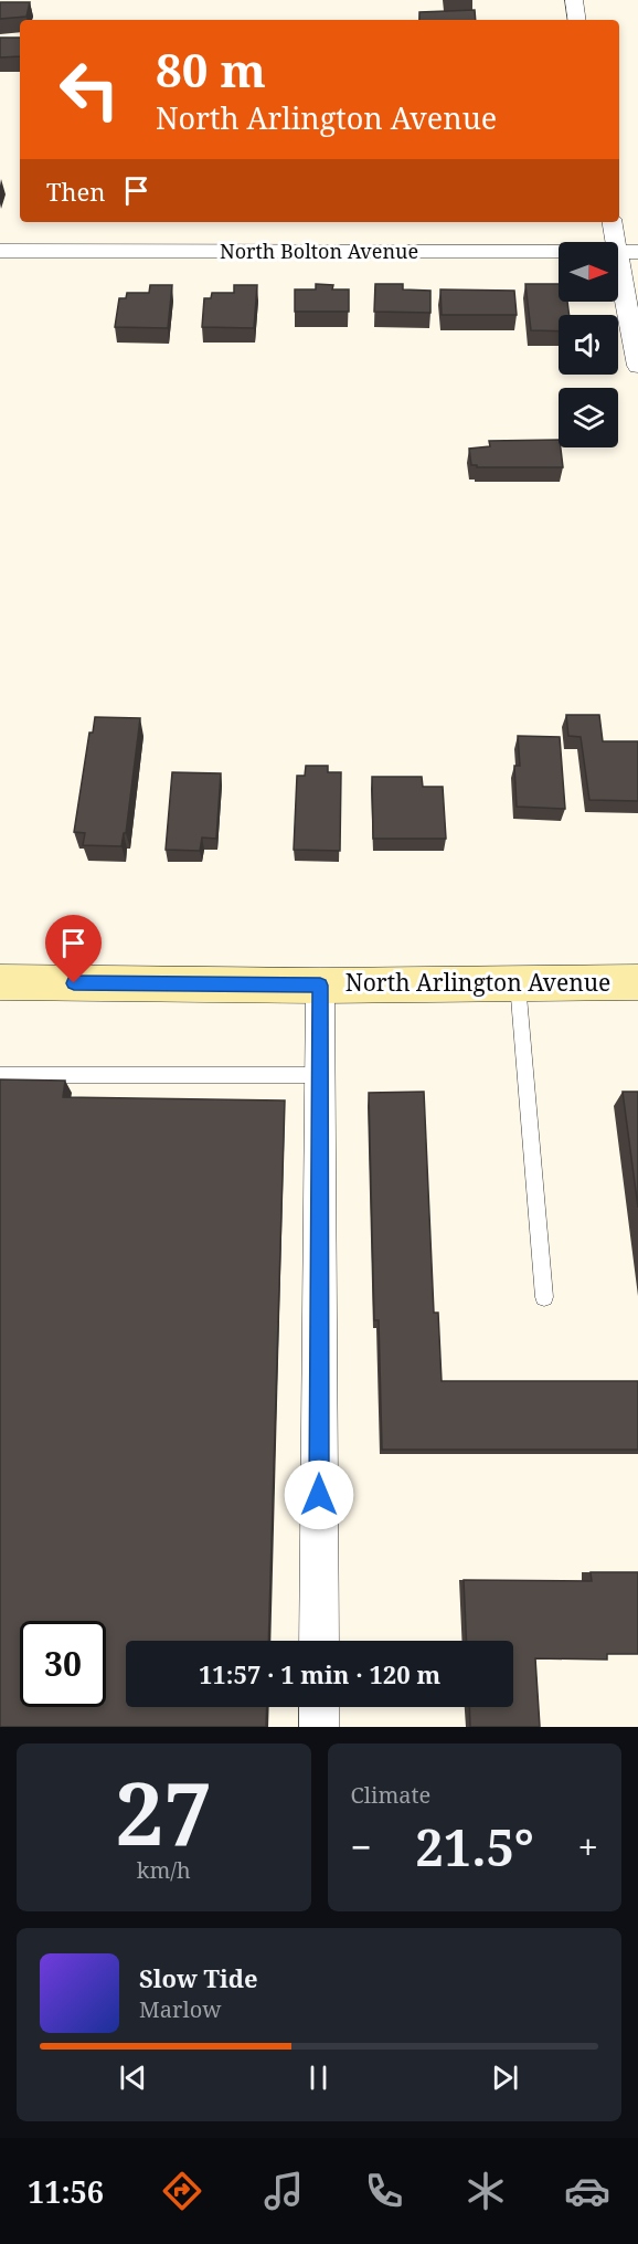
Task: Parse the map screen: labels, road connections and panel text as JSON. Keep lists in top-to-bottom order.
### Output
{
  "streets": {
    "main road": ["North Arlington Avenue"],
    "street": ["North Bolton Avenue"]
  },
  "north": "right",
  "page": {
    "turn": ["80 m", "North Arlington Avenue"],
    "then": "Then",
    "limit": "30",
    "trip": "11:57 · 1 min · 120 m",
    "tile": [
      ["27", "km/h"],
      "Climate"
    ],
    "heat": ["−", "21.5°", "+"],
    "song": ["Slow Tide", "Marlow"],
    "tabs": "11:56"
  }
}
